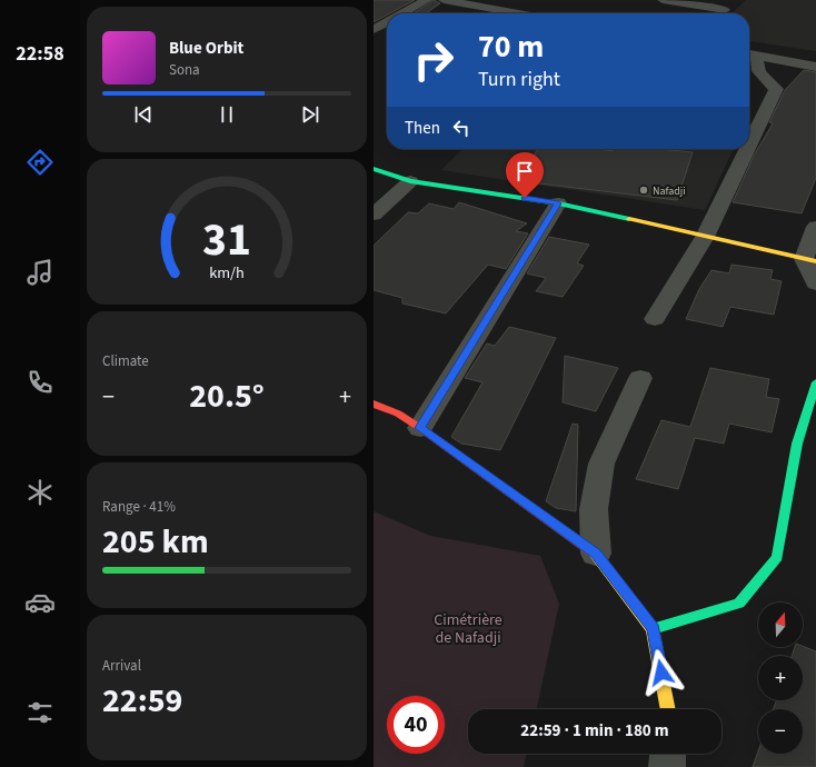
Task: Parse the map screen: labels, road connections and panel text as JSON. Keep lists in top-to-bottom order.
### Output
{
  "parks": ["Cimétrière de Nafadji"],
  "places": ["Nafadji"],
  "north": "top",
  "page": {
    "tabs": "22:58",
    "turn": ["70 m", "Turn right"],
    "song": ["Blue Orbit", "Sona"],
    "then": "Then",
    "tile": [
      "Climate",
      ["Range · 41%", "205 km"],
      ["Arrival", "22:59"]
    ],
    "heat": ["−", "20.5°", "+"],
    "map_buttons": ["+", "−"],
    "limit": "40",
    "trip": "22:59 · 1 min · 180 m",
    "gauge": ["31", "km/h"]
  }
}
